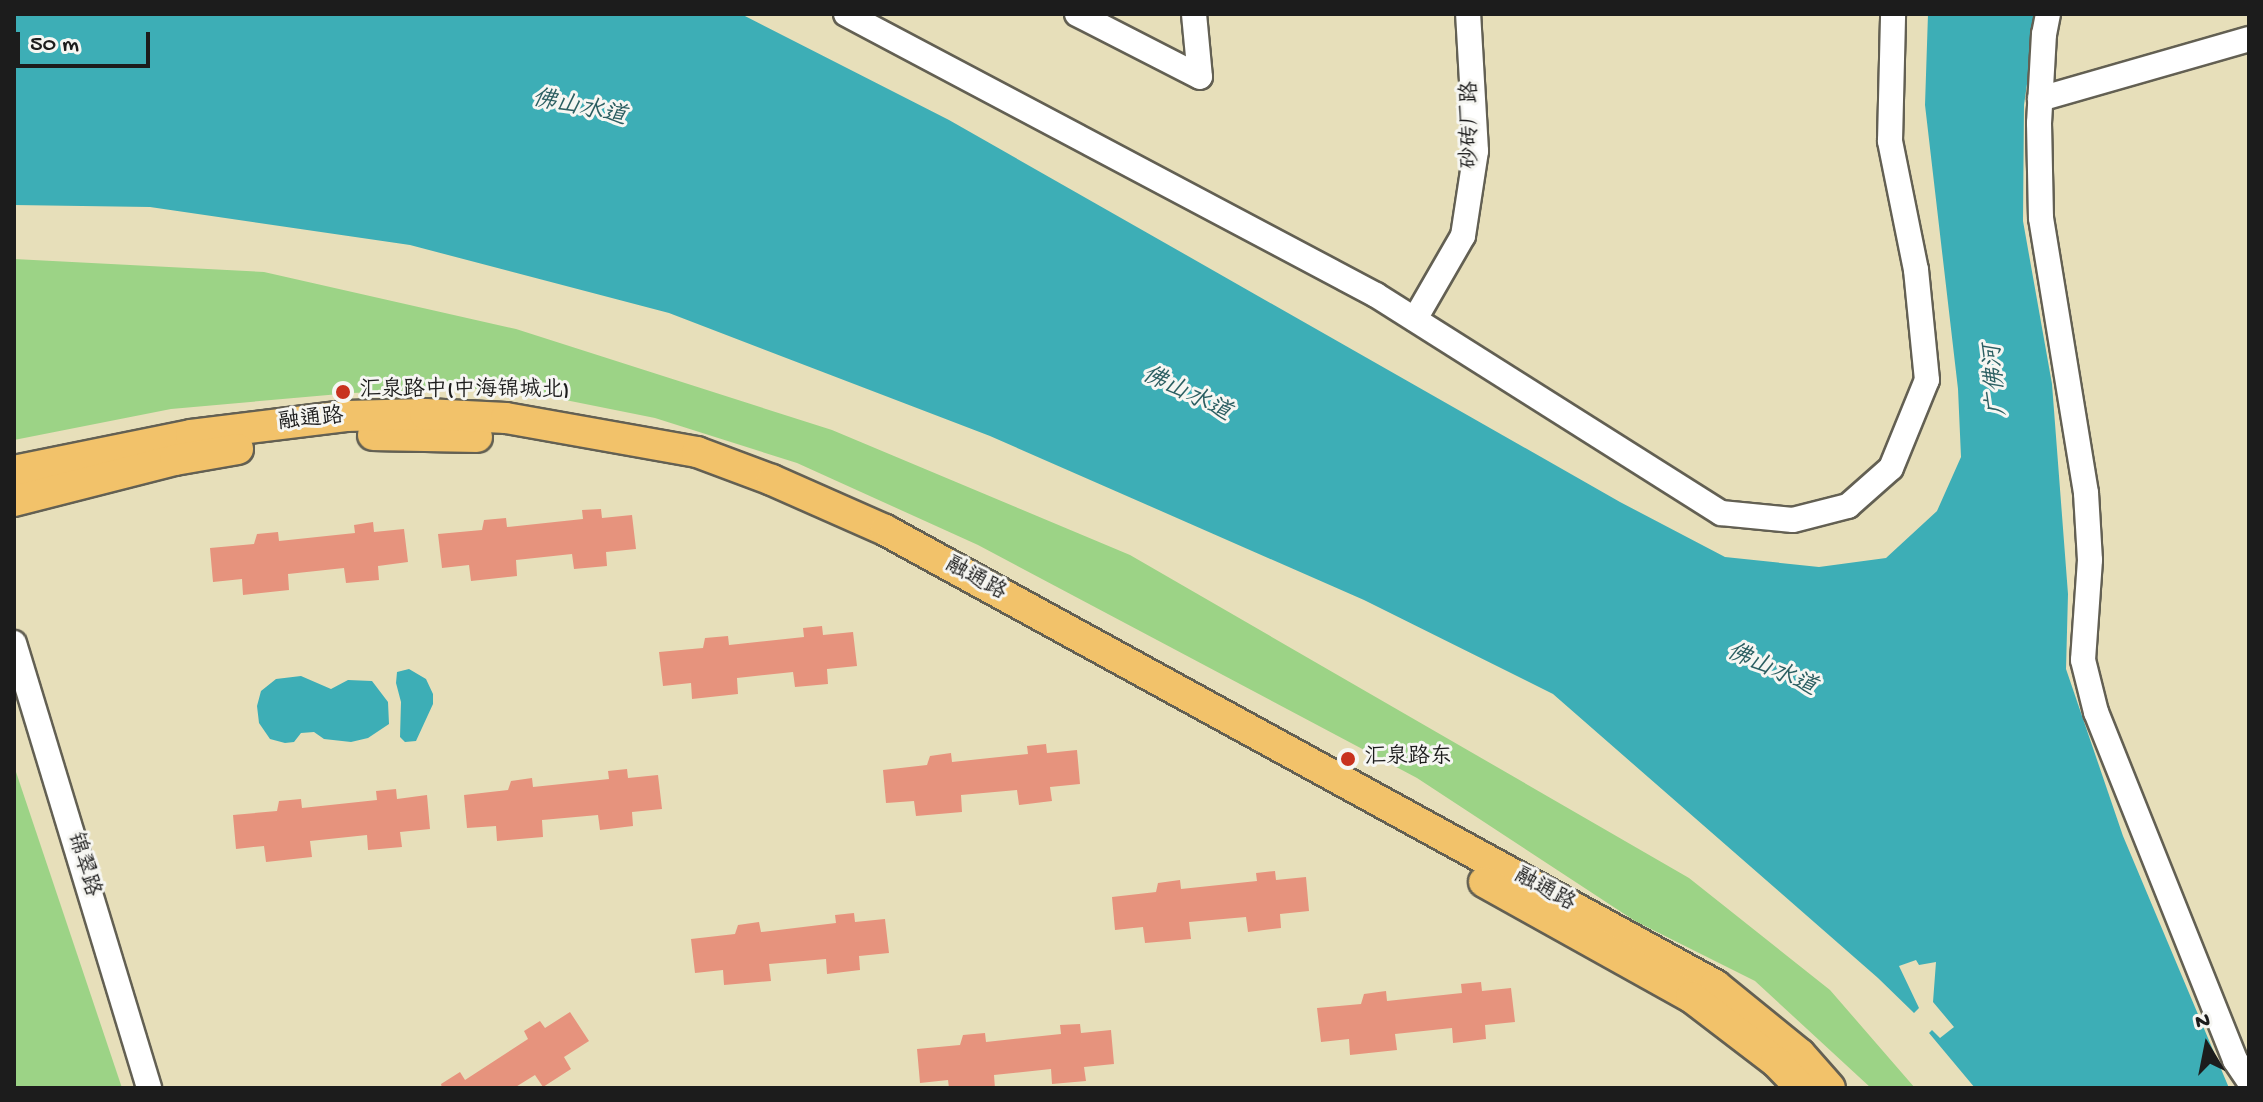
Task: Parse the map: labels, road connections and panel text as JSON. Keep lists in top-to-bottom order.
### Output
{
  "streets": {
    "main road": ["融通路"],
    "street": ["砂砖厂路", "锦翠路"]
  },
  "water": ["佛山水道", "广佛河"],
  "places": ["汇泉路中(中海锦城北)", "汇泉路东"],
  "scale_bar": "50 m",
  "north": "top"
}
